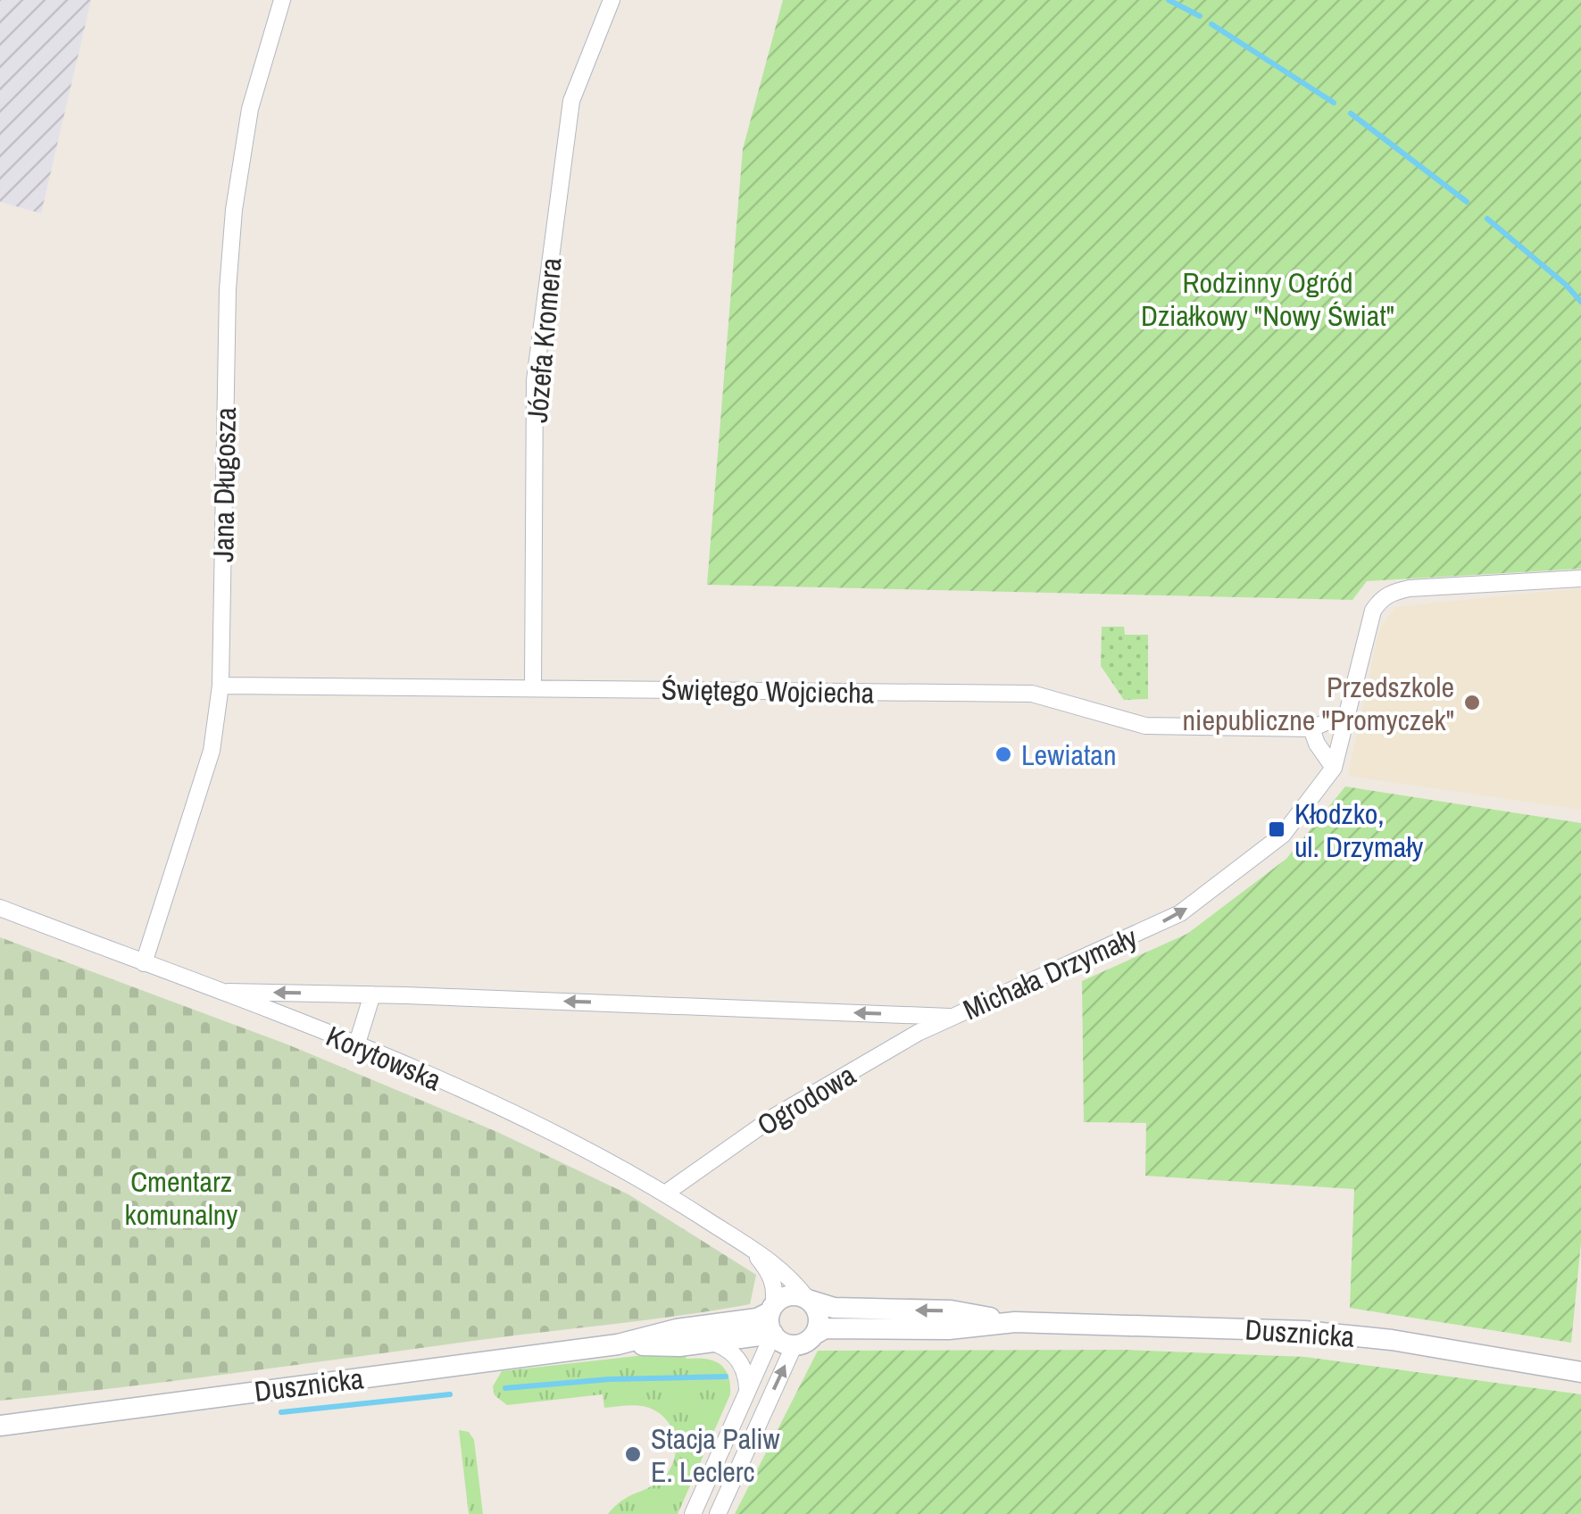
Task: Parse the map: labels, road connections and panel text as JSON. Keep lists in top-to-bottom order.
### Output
{
  "streets": {
    "street": [
      "Józefa Kromera",
      "Jana Długosza",
      "Świętego Wojciecha",
      "Michała Drzymały",
      "Korytowska",
      "Ogrodowa",
      "Dusznicka"
    ]
  },
  "crossings": [
    ["Józefa Kromera", "Świętego Wojciecha"],
    ["Jana Długosza", "Świętego Wojciecha"],
    ["Jana Długosza", "Korytowska"],
    ["Świętego Wojciecha", "Michała Drzymały"],
    ["Michała Drzymały", "Korytowska"],
    ["Michała Drzymały", "Ogrodowa"],
    ["Korytowska", "Ogrodowa"],
    ["Korytowska", "Dusznicka"]
  ],
  "parks": ["Rodzinny Ogród Działkowy \"Nowy Świat\"", "Cmentarz komunalny"],
  "places": {
    "other": ["Przedszkole niepubliczne \"Promyczek\"", "Lewiatan", "Stacja Paliw E. Leclerc"],
    "transit": ["Kłodzko, ul. Drzymały"]
  }
}
